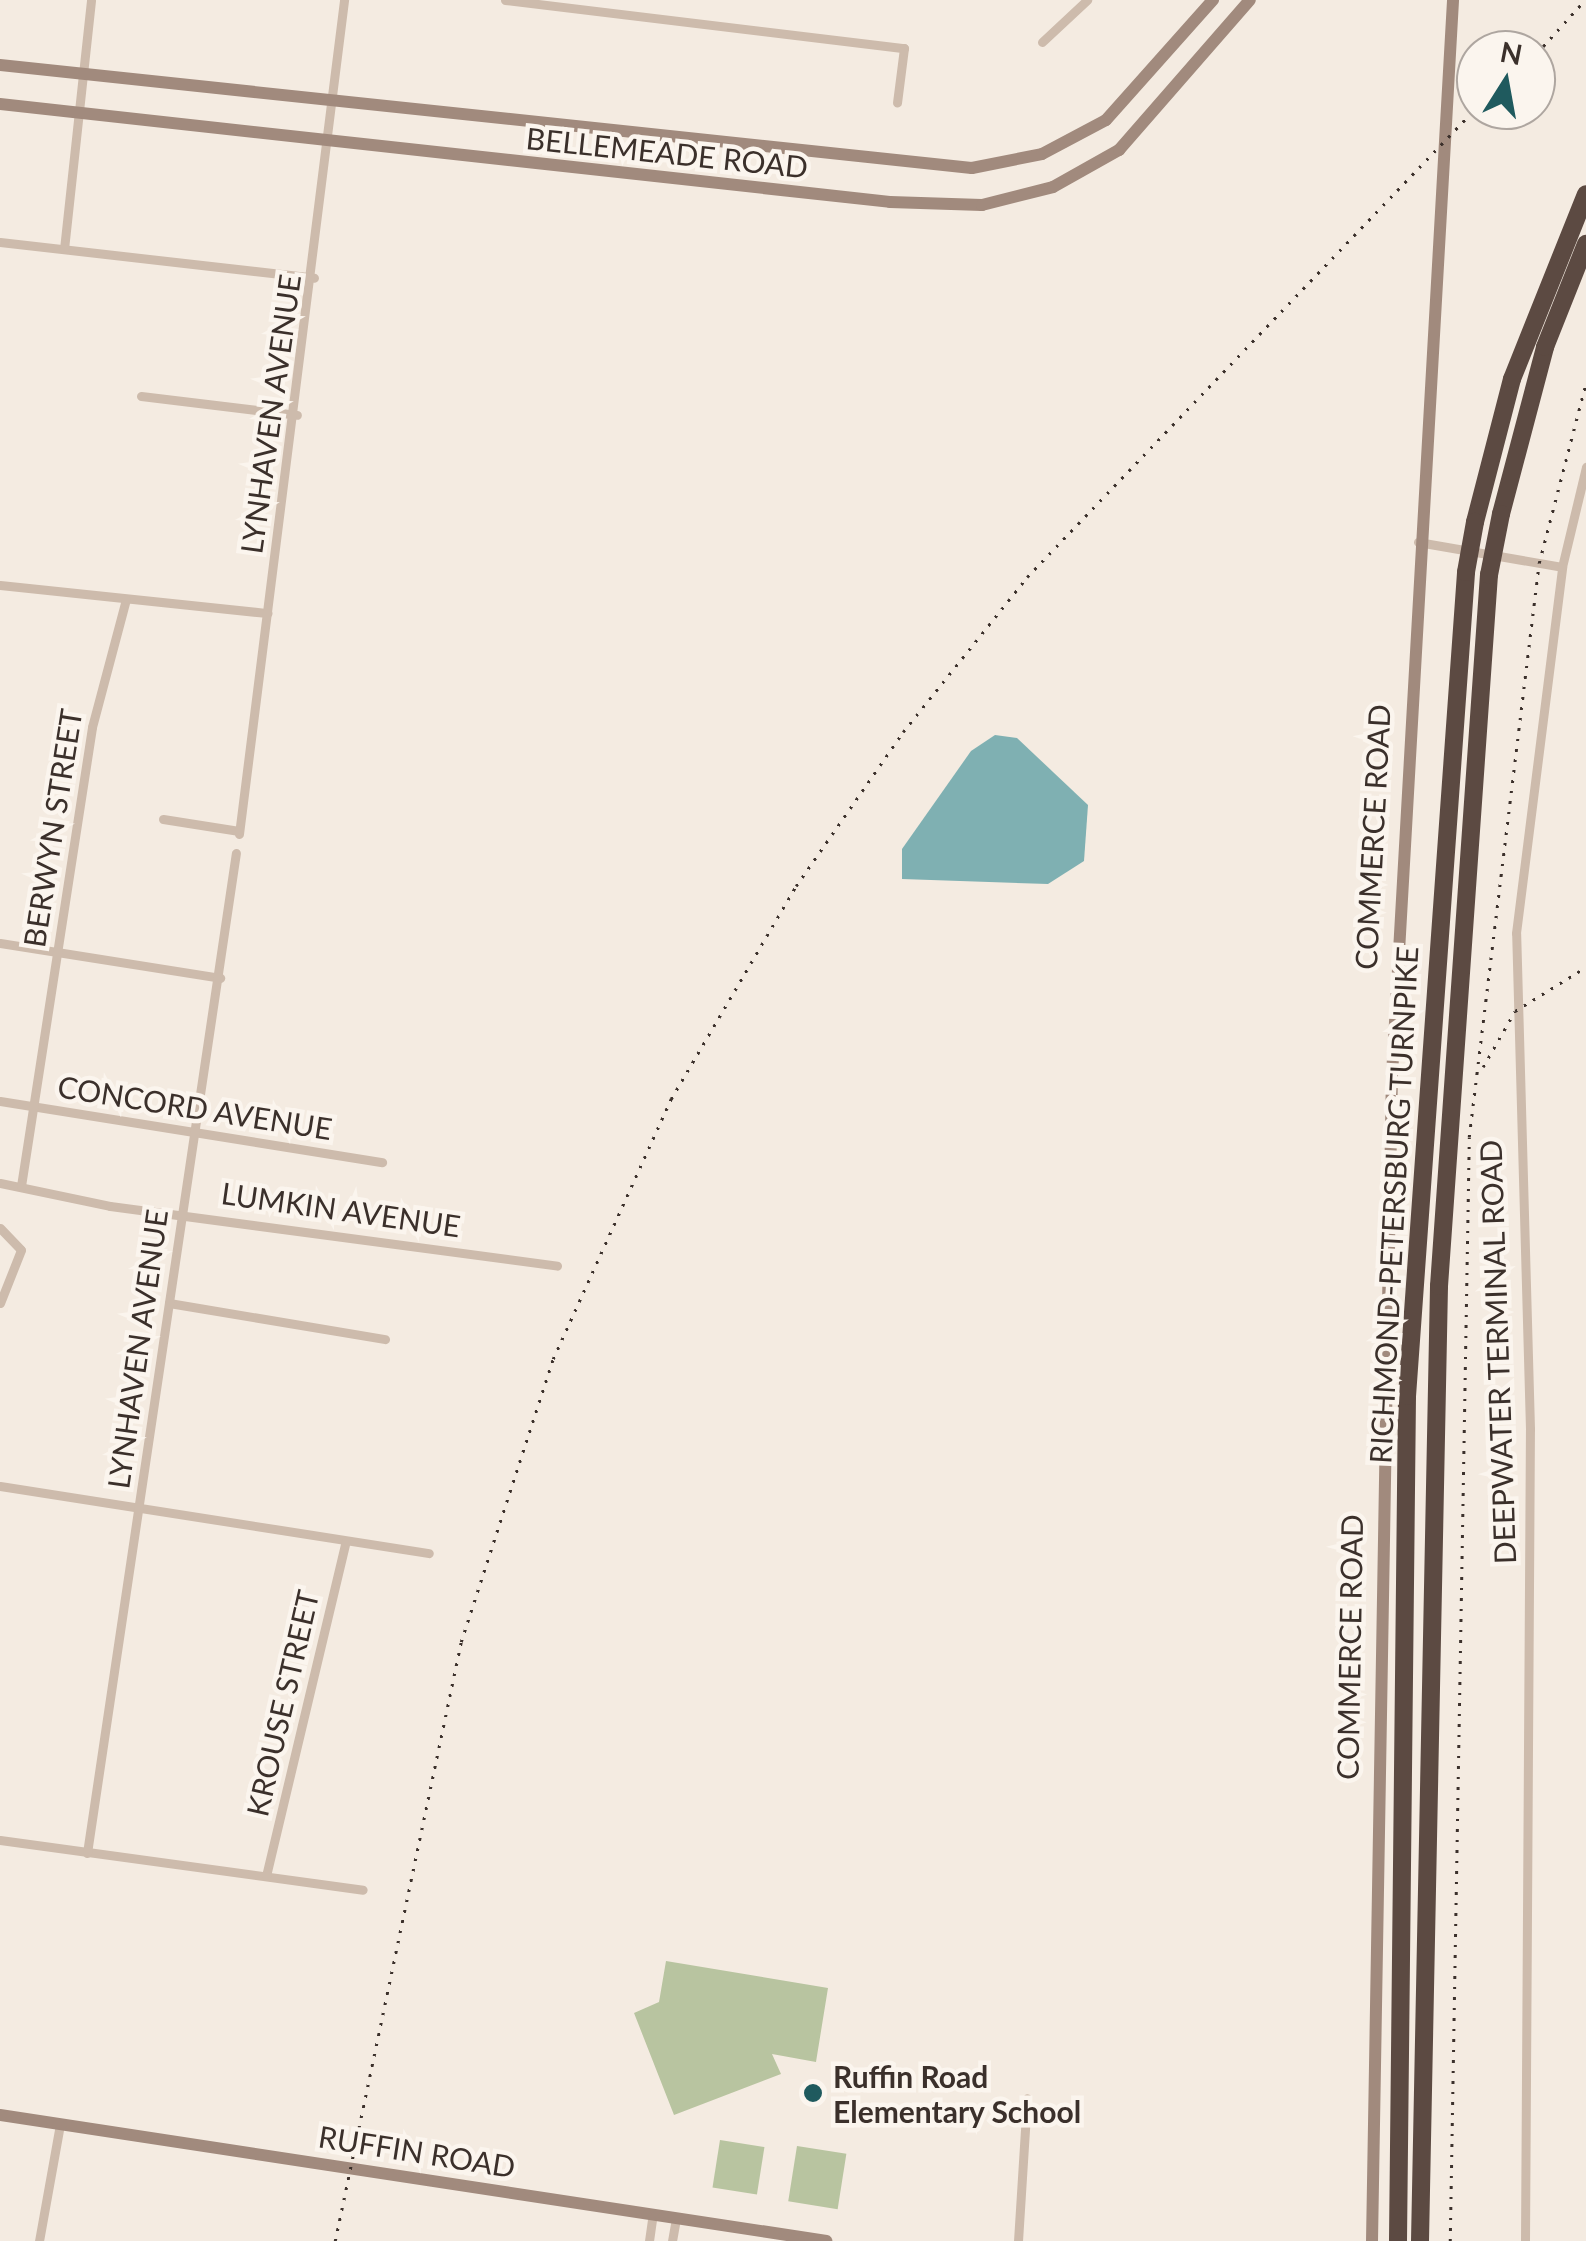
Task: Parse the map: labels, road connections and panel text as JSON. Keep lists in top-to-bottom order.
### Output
{
  "streets": {
    "highway": ["RICHMOND-PETERSBURG TURNPIKE"],
    "main road": ["BELLEMEADE ROAD", "COMMERCE ROAD", "RUFFIN ROAD"],
    "street": [
      "LYNHAVEN AVENUE",
      "BERWYN STREET",
      "CONCORD AVENUE",
      "LUMKIN AVENUE",
      "DEEPWATER TERMINAL ROAD",
      "KROUSE STREET"
    ]
  },
  "crossings": [
    ["BELLEMEADE ROAD", "LYNHAVEN AVENUE"],
    ["LYNHAVEN AVENUE", "CONCORD AVENUE"],
    ["LYNHAVEN AVENUE", "LUMKIN AVENUE"],
    ["BERWYN STREET", "CONCORD AVENUE"],
    ["BERWYN STREET", "LUMKIN AVENUE"]
  ],
  "places": ["Ruffin Road Elementary School"],
  "north": "top"
}
